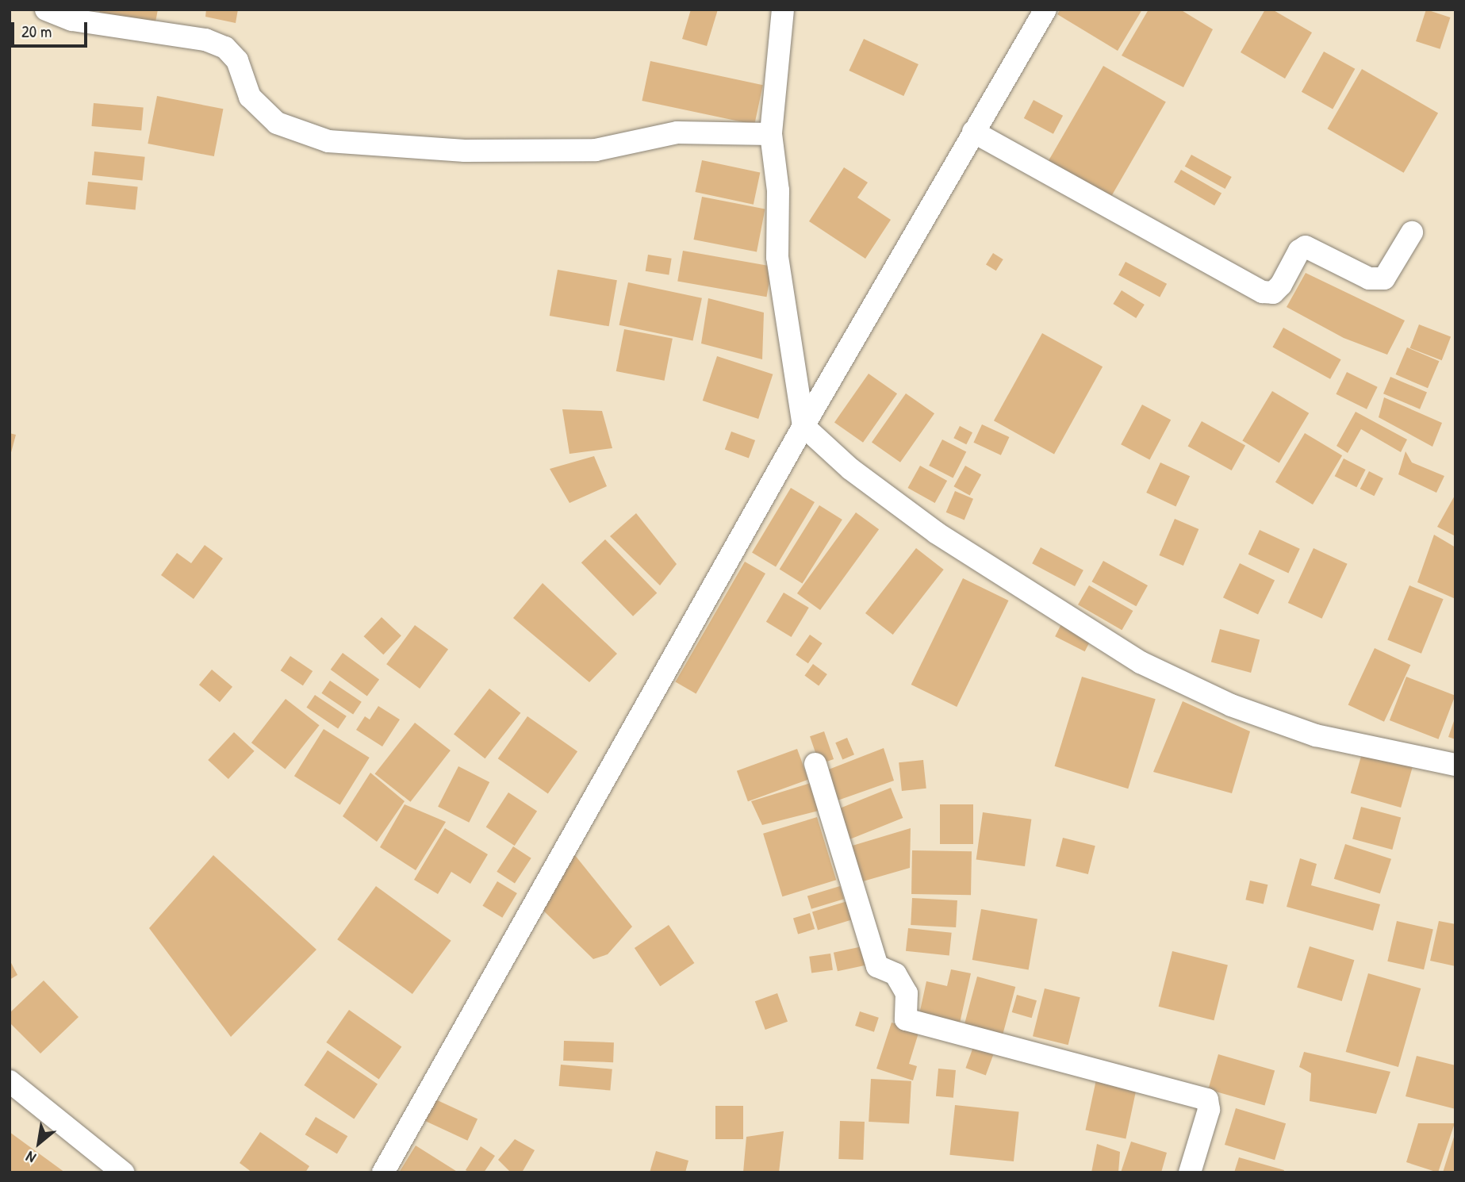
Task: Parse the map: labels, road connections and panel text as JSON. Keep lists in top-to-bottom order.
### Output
{
  "scale_bar": "20 m",
  "north": "bottom left"
}
